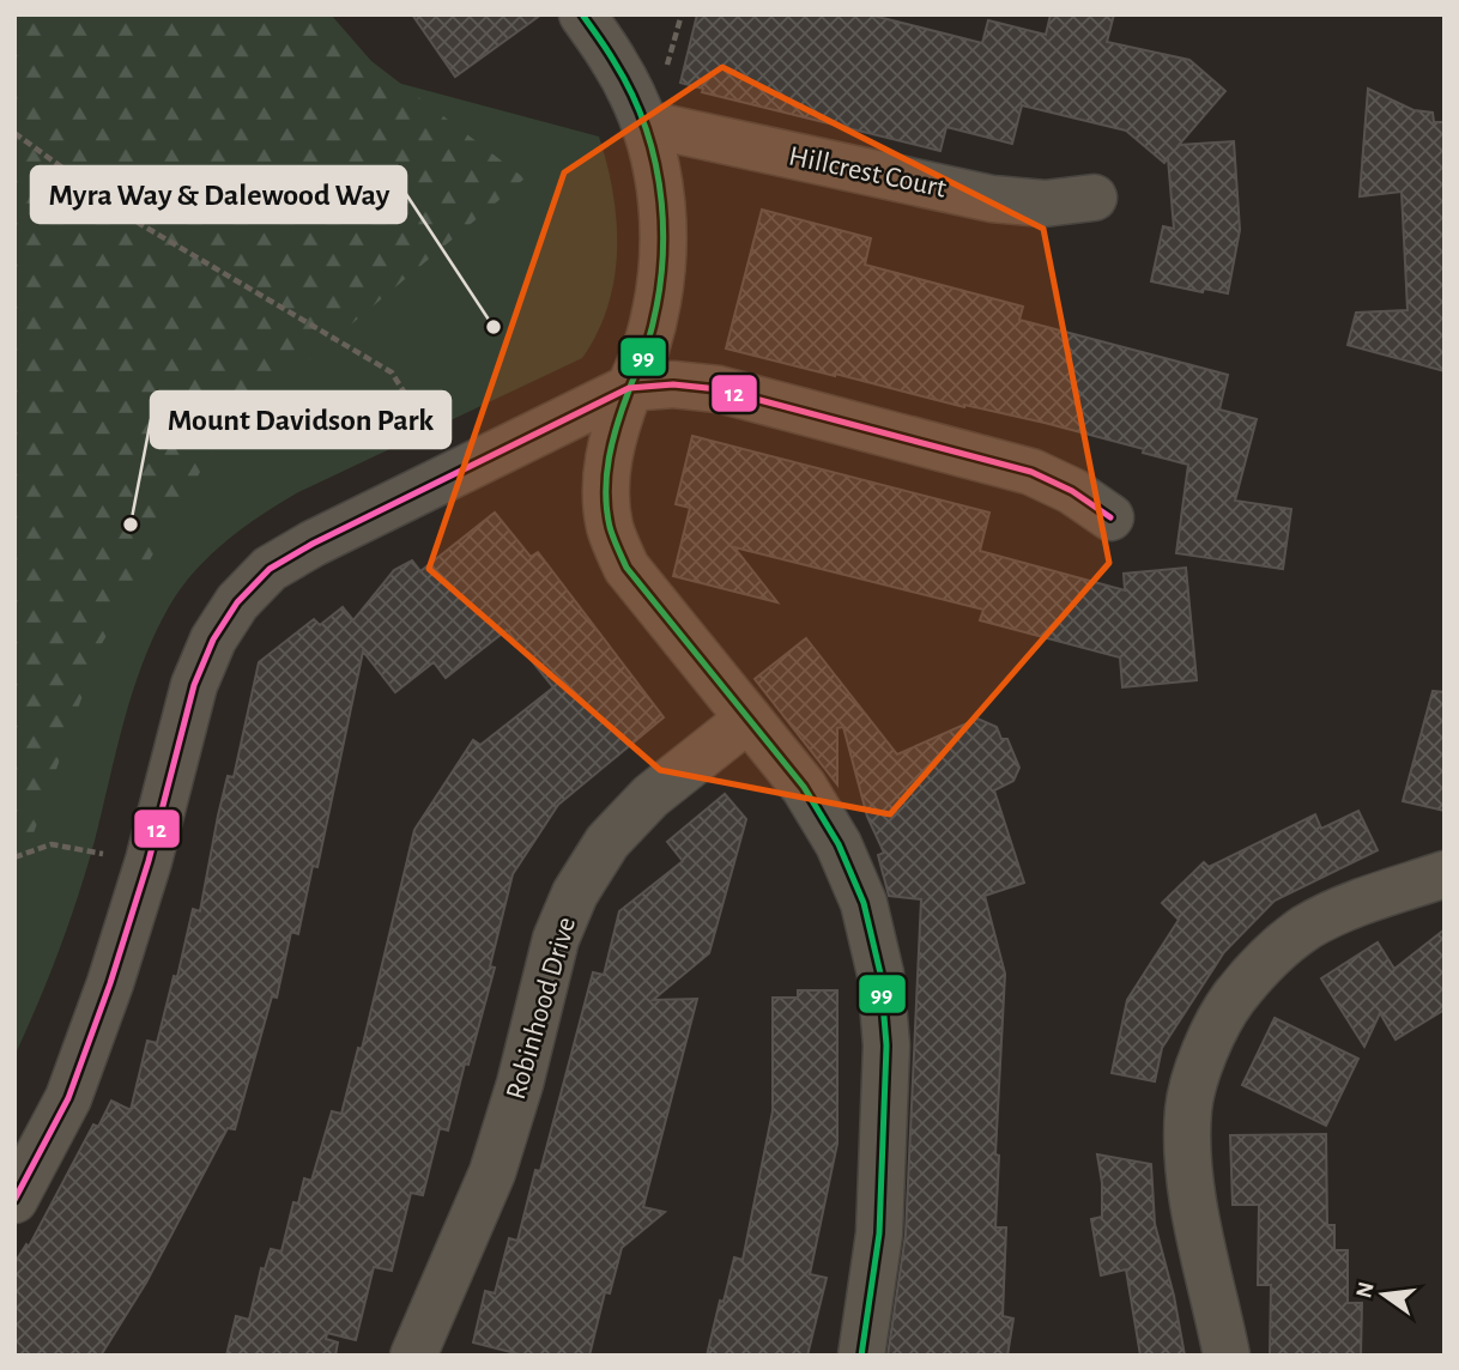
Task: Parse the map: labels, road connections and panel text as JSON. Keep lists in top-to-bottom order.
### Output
{
  "streets": {
    "street": ["Hillcrest Court", "Robinhood Drive"]
  },
  "places": ["Myra Way & Dalewood Way", "Mount Davidson Park"],
  "lines": ["transit line 99", "transit line 12"],
  "north": "left"
}
